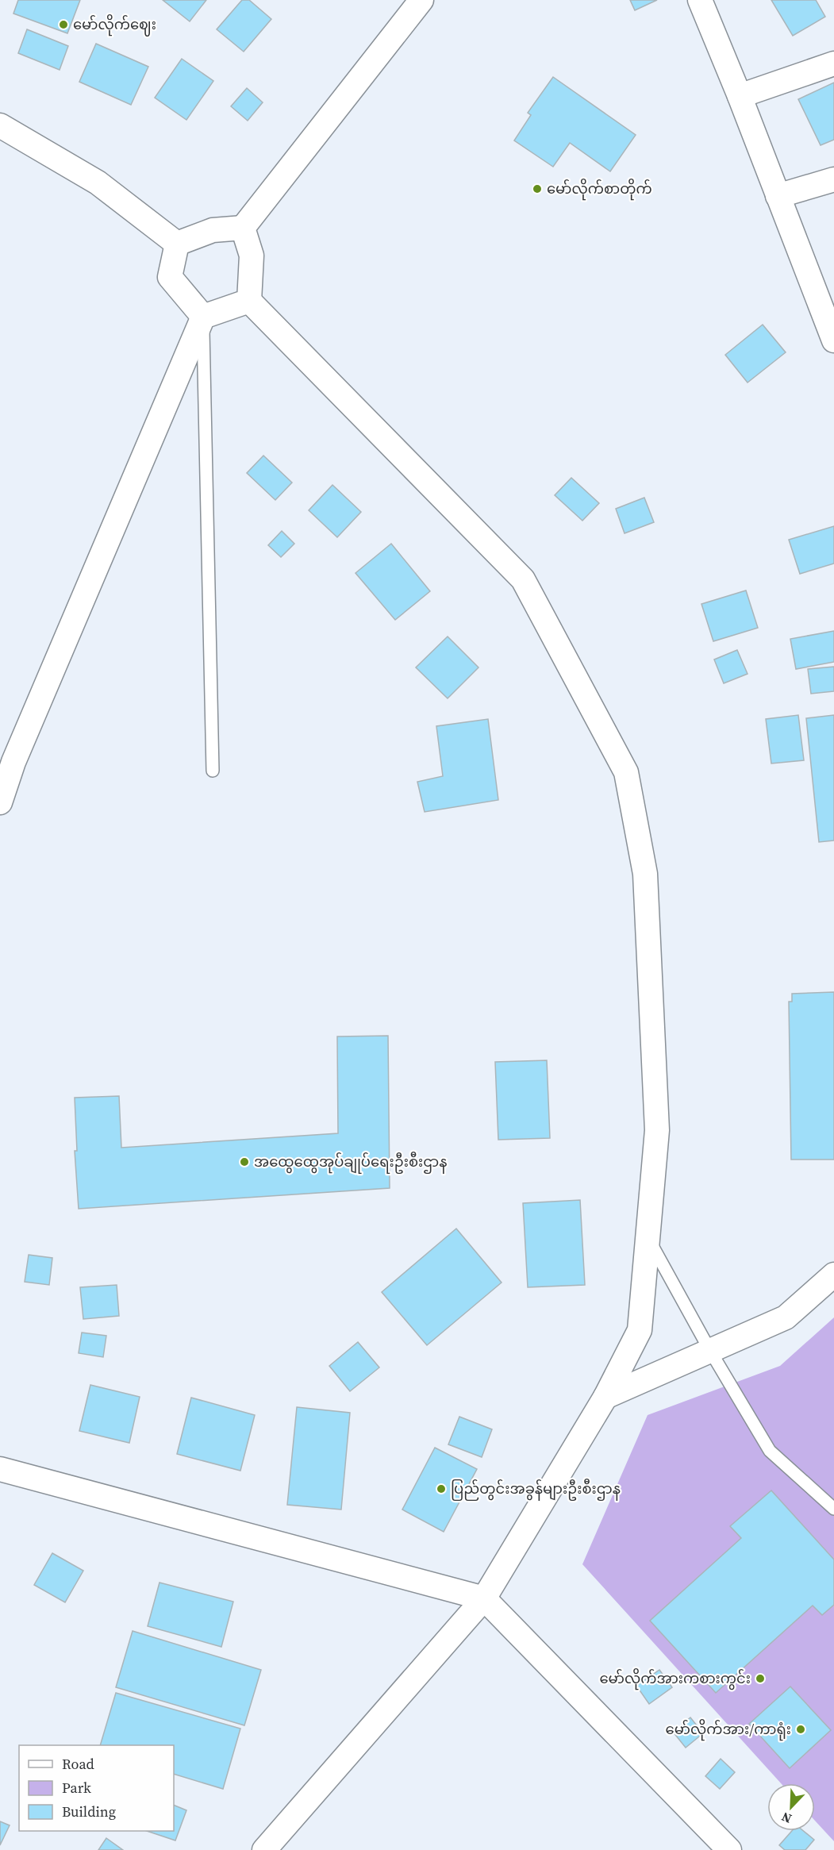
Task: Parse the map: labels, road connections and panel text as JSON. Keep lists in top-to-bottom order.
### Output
{
  "places": [
    "မော်လိုက်ဈေး",
    "မော်လိုက်စာတိုက်",
    "အထွေထွေအုပ်ချုပ်ရေးဦးစီးဌာန",
    "ပြည်တွင်းအခွန်များဦးစီးဌာန",
    "မော်လိုက်အားကစားကွင်း",
    "မော်လိုက်အား/ကာရုံး"
  ],
  "legend": ["Road", "Park", "Building"],
  "north": "bottom left"
}
